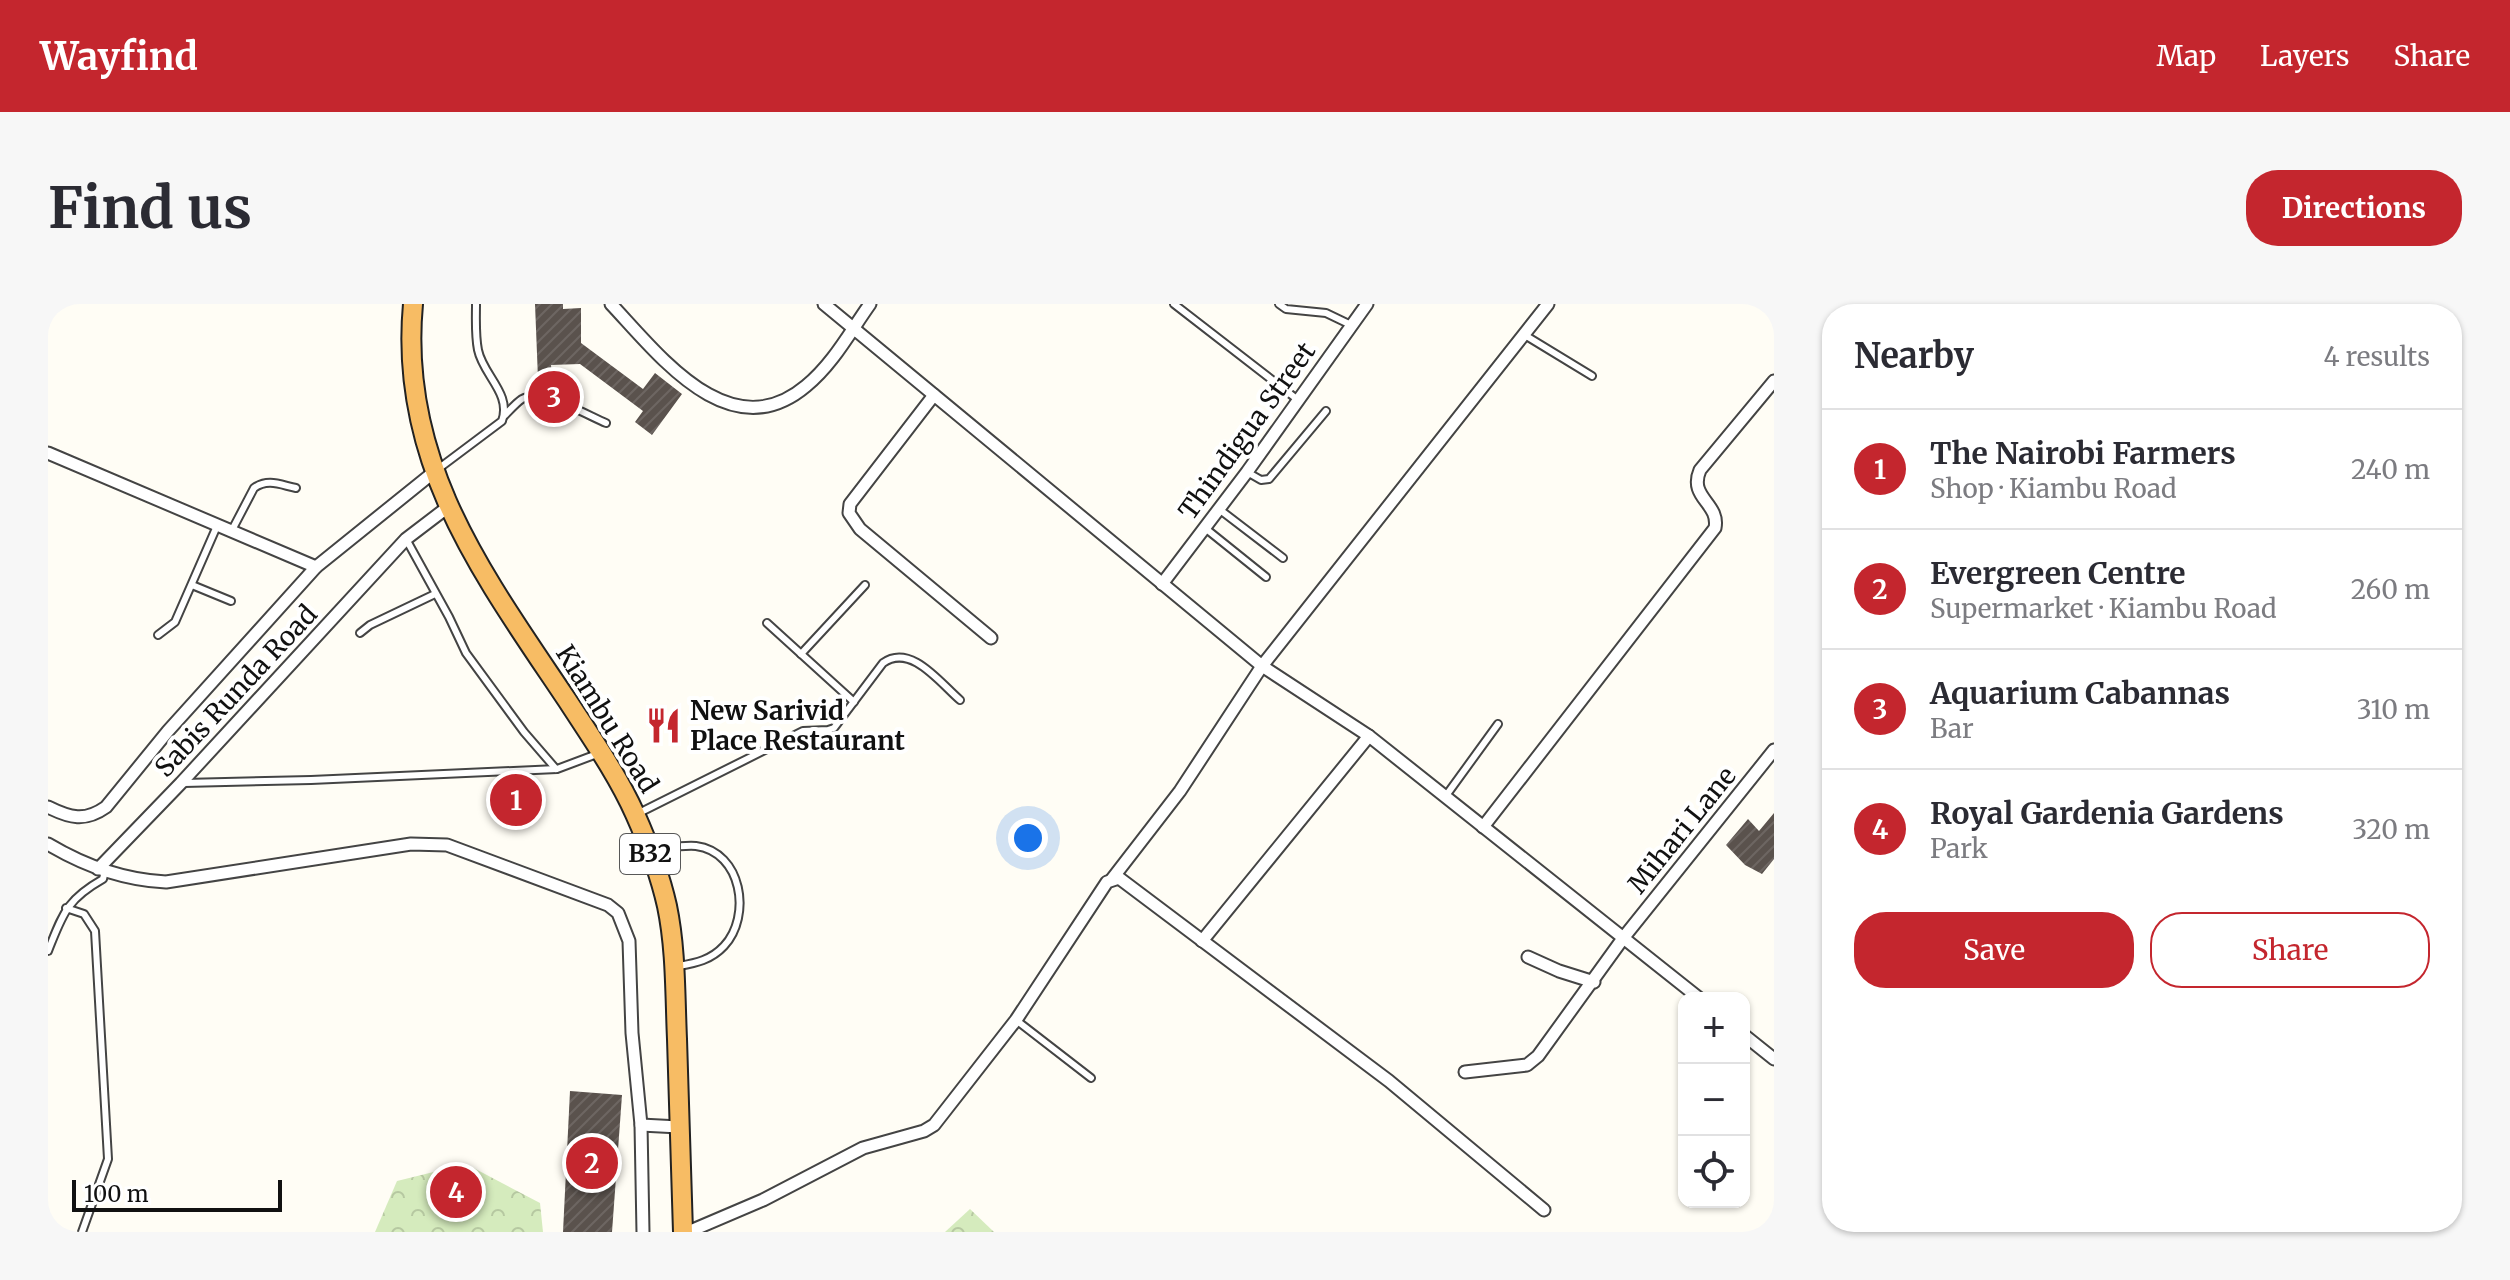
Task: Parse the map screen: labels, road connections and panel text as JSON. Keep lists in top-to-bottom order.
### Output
{
  "streets": {
    "highway": ["Kiambu Road", "B32"],
    "street": ["Thindigua Street", "Sabis Runda Road", "Mihari Lane"]
  },
  "crossings": [
    ["Sabis Runda Road", "Kiambu Road"]
  ],
  "places": {
    "restaurant": ["New Sarivid Place Restaurant"]
  },
  "scale_bar": "100 m",
  "page": {
    "header": "Wayfind",
    "nav": ["Map", "Layers", "Share"],
    "buttons": [
      "Directions",
      ["Save", "Share"]
    ],
    "title": "Find us",
    "heading": ["Nearby", "4 results"],
    "pins": [
      "3",
      "1",
      "2",
      "4"
    ],
    "list": [
      {
        "mark": "1",
        "name": "The Nairobi Farmers",
        "note": "Shop · Kiambu Road",
        "value": "240 m"
      },
      {
        "mark": "2",
        "name": "Evergreen Centre",
        "note": "Supermarket · Kiambu Road",
        "value": "260 m"
      },
      {
        "mark": "3",
        "name": "Aquarium Cabannas",
        "note": "Bar",
        "value": "310 m"
      },
      {
        "mark": "4",
        "name": "Royal Gardenia Gardens",
        "note": "Park",
        "value": "320 m"
      }
    ],
    "map_buttons": ["+", "−"],
    "scale": "100 m"
  }
}
